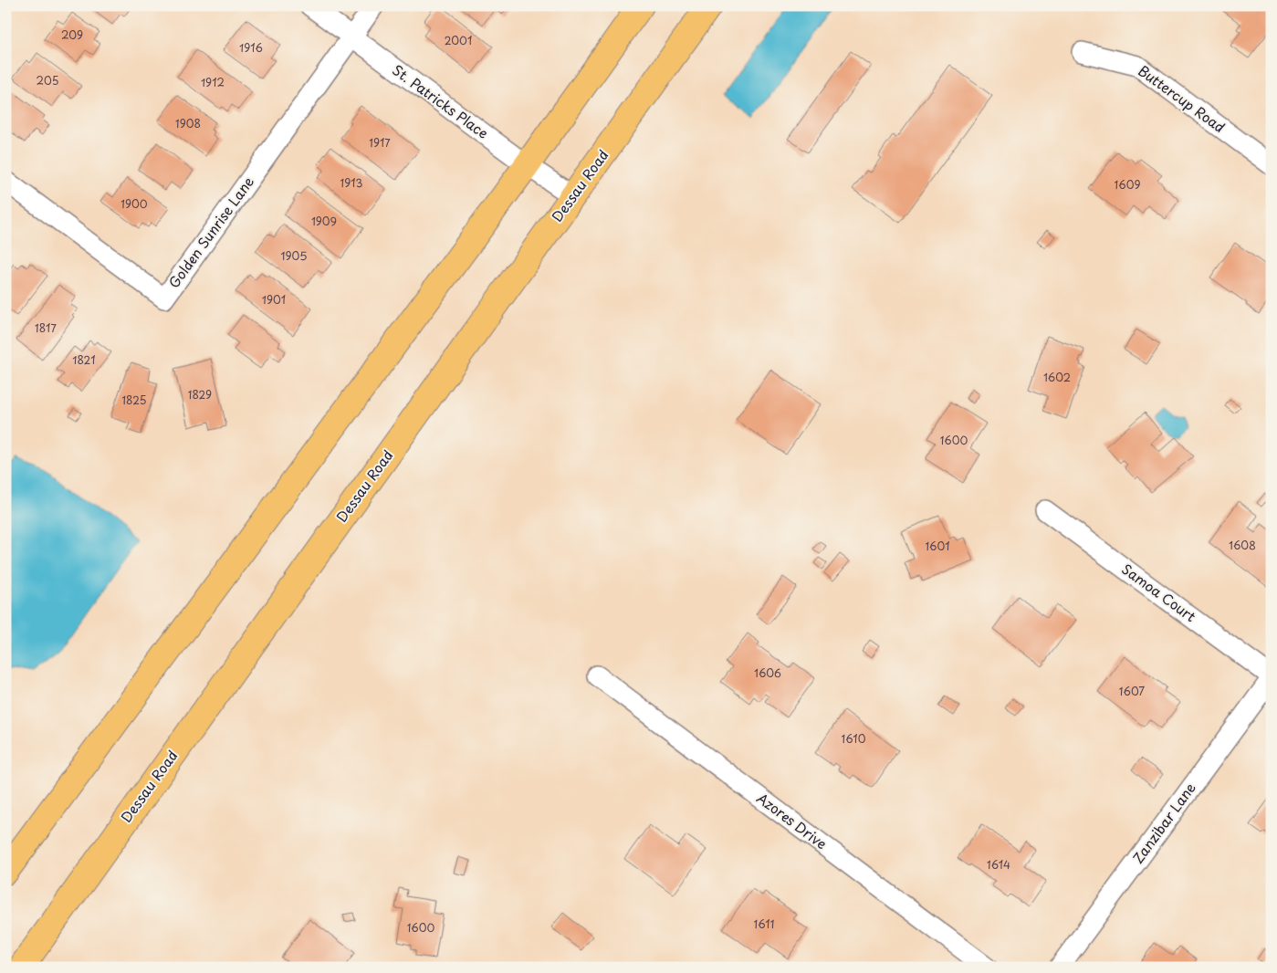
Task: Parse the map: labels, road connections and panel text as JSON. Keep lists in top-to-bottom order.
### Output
{
  "streets": {
    "main road": ["Dessau Road"],
    "street": [
      "Buttercup Road",
      "St. Patricks Place",
      "Golden Sunrise Lane",
      "Samoa Court",
      "Azores Drive",
      "Zanzibar Lane"
    ]
  },
  "crossings": [
    ["St. Patricks Place", "Dessau Road"],
    ["St. Patricks Place", "Golden Sunrise Lane"],
    ["Samoa Court", "Zanzibar Lane"]
  ],
  "house_numbers": [
    "209",
    "2001",
    "1916",
    "205",
    "1912",
    "1908",
    "1917",
    "1913",
    "1609",
    "1900",
    "1909",
    "1905",
    "1901",
    "1817",
    "1821",
    "1602",
    "1829",
    "1825",
    "1600",
    "1608",
    "1601",
    "1606",
    "1607",
    "1610",
    "1614",
    "1611",
    "1600"
  ]
}
